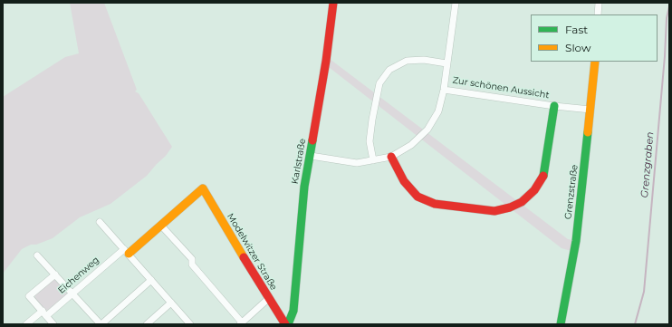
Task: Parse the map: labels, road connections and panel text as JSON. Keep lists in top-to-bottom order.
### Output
{
  "streets": {
    "street": [
      "Zur schönen Aussicht",
      "Karlstraße",
      "Grenzstraße",
      "Modelwitzer Straße",
      "Eichenweg"
    ]
  },
  "crossings": [
    ["Zur schönen Aussicht", "Grenzstraße"],
    ["Modelwitzer Straße", "Eichenweg"]
  ],
  "water": ["Grenzgraben"],
  "legend": ["Fast", "Slow"]
}
